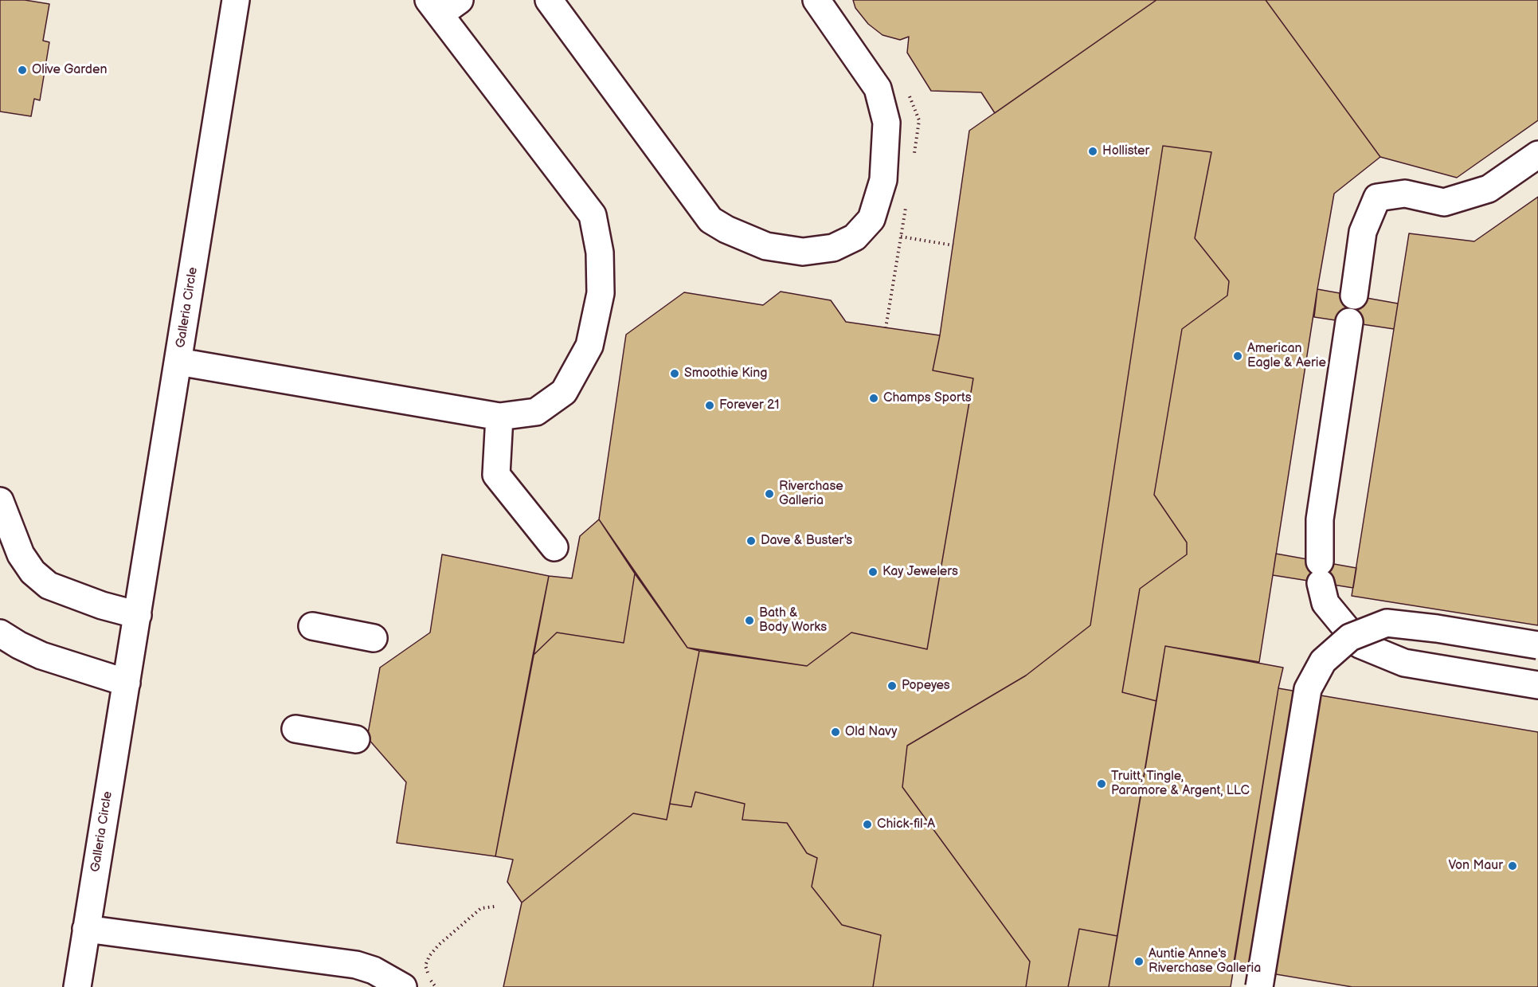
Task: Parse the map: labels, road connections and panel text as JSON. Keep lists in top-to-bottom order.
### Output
{
  "streets": {
    "street": ["Galleria Circle"]
  },
  "places": [
    "Olive Garden",
    "Hollister",
    "American Eagle & Aerie",
    "Smoothie King",
    "Champs Sports",
    "Forever 21",
    "Riverchase Galleria",
    "Dave & Buster's",
    "Kay Jewelers",
    "Bath & Body Works",
    "Popeyes",
    "Old Navy",
    "Truitt, Tingle, Paramore & Argent, LLC",
    "Chick-fil-A",
    "Von Maur",
    "Auntie Anne's Riverchase Galleria"
  ]
}
